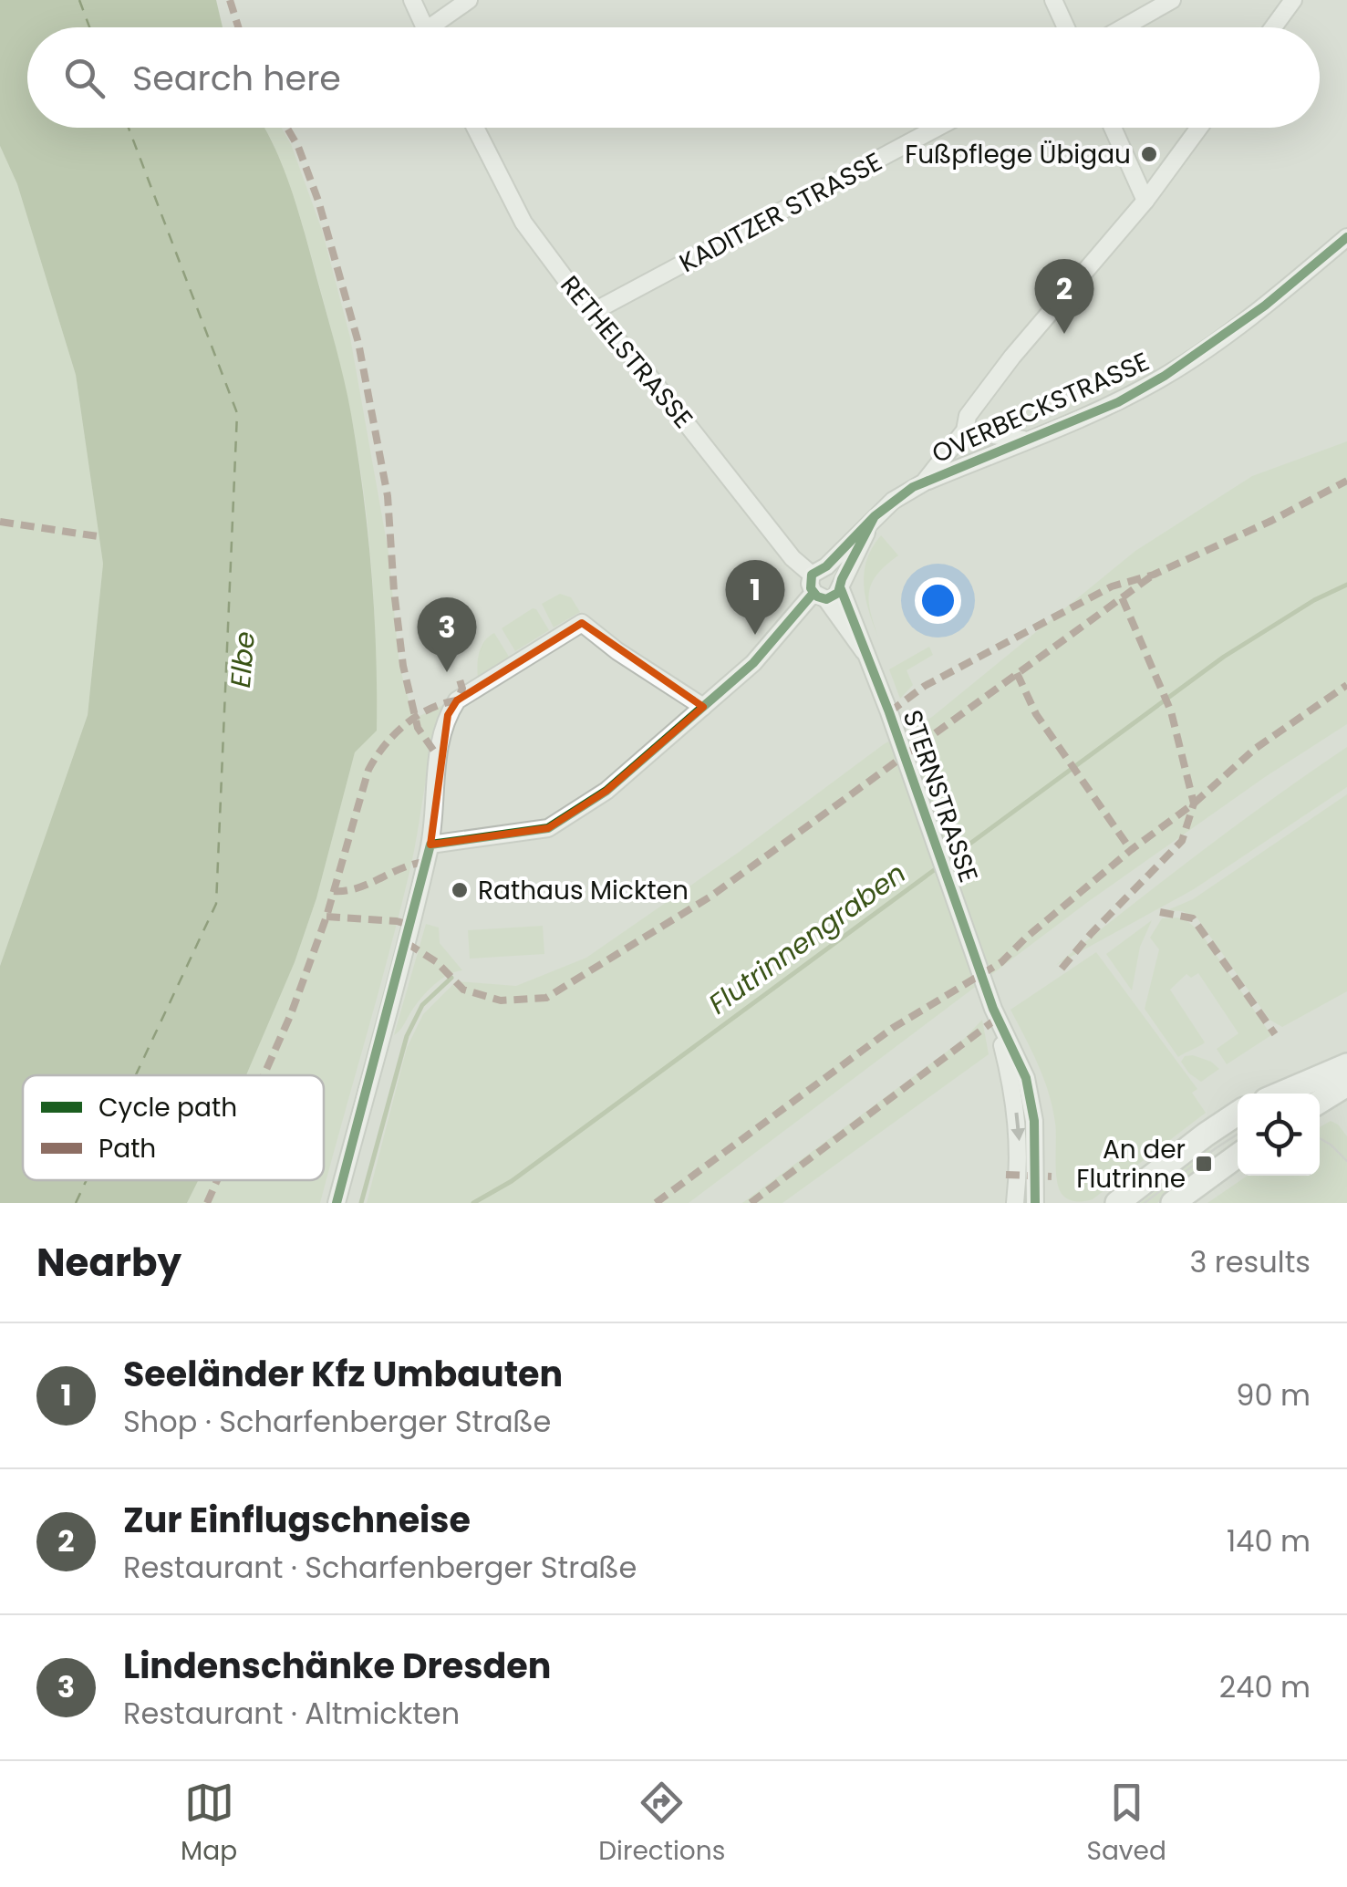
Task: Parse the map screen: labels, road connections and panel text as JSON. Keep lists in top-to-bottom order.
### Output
{
  "streets": {
    "street": [
      "KADITZER STRASSE",
      "RETHELSTRASSE",
      "OVERBECKSTRASSE",
      "STERNSTRASSE"
    ]
  },
  "crossings": [
    ["KADITZER STRASSE", "RETHELSTRASSE"],
    ["RETHELSTRASSE", "STERNSTRASSE"]
  ],
  "water": ["Elbe", "Flutrinnengraben"],
  "places": {
    "other": ["Fußpflege Übigau", "Rathaus Mickten"],
    "transit": ["An der Flutrinne"]
  },
  "legend": ["Cycle path", "Path"],
  "page": {
    "search": "Search here",
    "pins": ["2", "1", "3"],
    "heading": ["Nearby", "3 results"],
    "list": [
      {
        "mark": "1",
        "name": "Seeländer Kfz Umbauten",
        "note": "Shop · Scharfenberger Straße",
        "value": "90 m"
      },
      {
        "mark": "2",
        "name": "Zur Einflugschneise",
        "note": "Restaurant · Scharfenberger Straße",
        "value": "140 m"
      },
      {
        "mark": "3",
        "name": "Lindenschänke Dresden",
        "note": "Restaurant · Altmickten",
        "value": "240 m"
      }
    ],
    "nav": ["Map", "Directions", "Saved"]
  }
}
